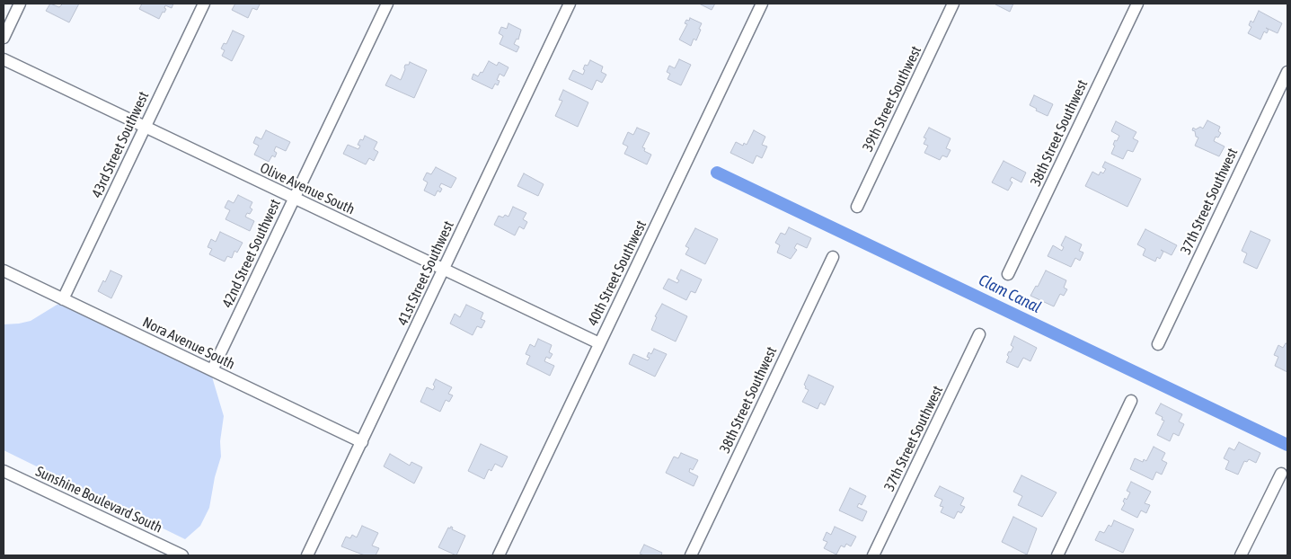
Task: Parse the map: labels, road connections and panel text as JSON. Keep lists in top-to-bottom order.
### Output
{
  "streets": {
    "street": [
      "39th Street Southwest",
      "38th Street Southwest",
      "43rd Street Southwest",
      "Olive Avenue South",
      "37th Street Southwest",
      "42nd Street Southwest",
      "41st Street Southwest",
      "40th Street Southwest",
      "Nora Avenue South",
      "Sunshine Boulevard South"
    ]
  },
  "crossings": [
    ["43rd Street Southwest", "Olive Avenue South"],
    ["43rd Street Southwest", "Nora Avenue South"],
    ["Olive Avenue South", "42nd Street Southwest"],
    ["Olive Avenue South", "41st Street Southwest"],
    ["Olive Avenue South", "40th Street Southwest"],
    ["42nd Street Southwest", "Nora Avenue South"],
    ["41st Street Southwest", "Nora Avenue South"]
  ],
  "water": ["Clam Canal"]
}
